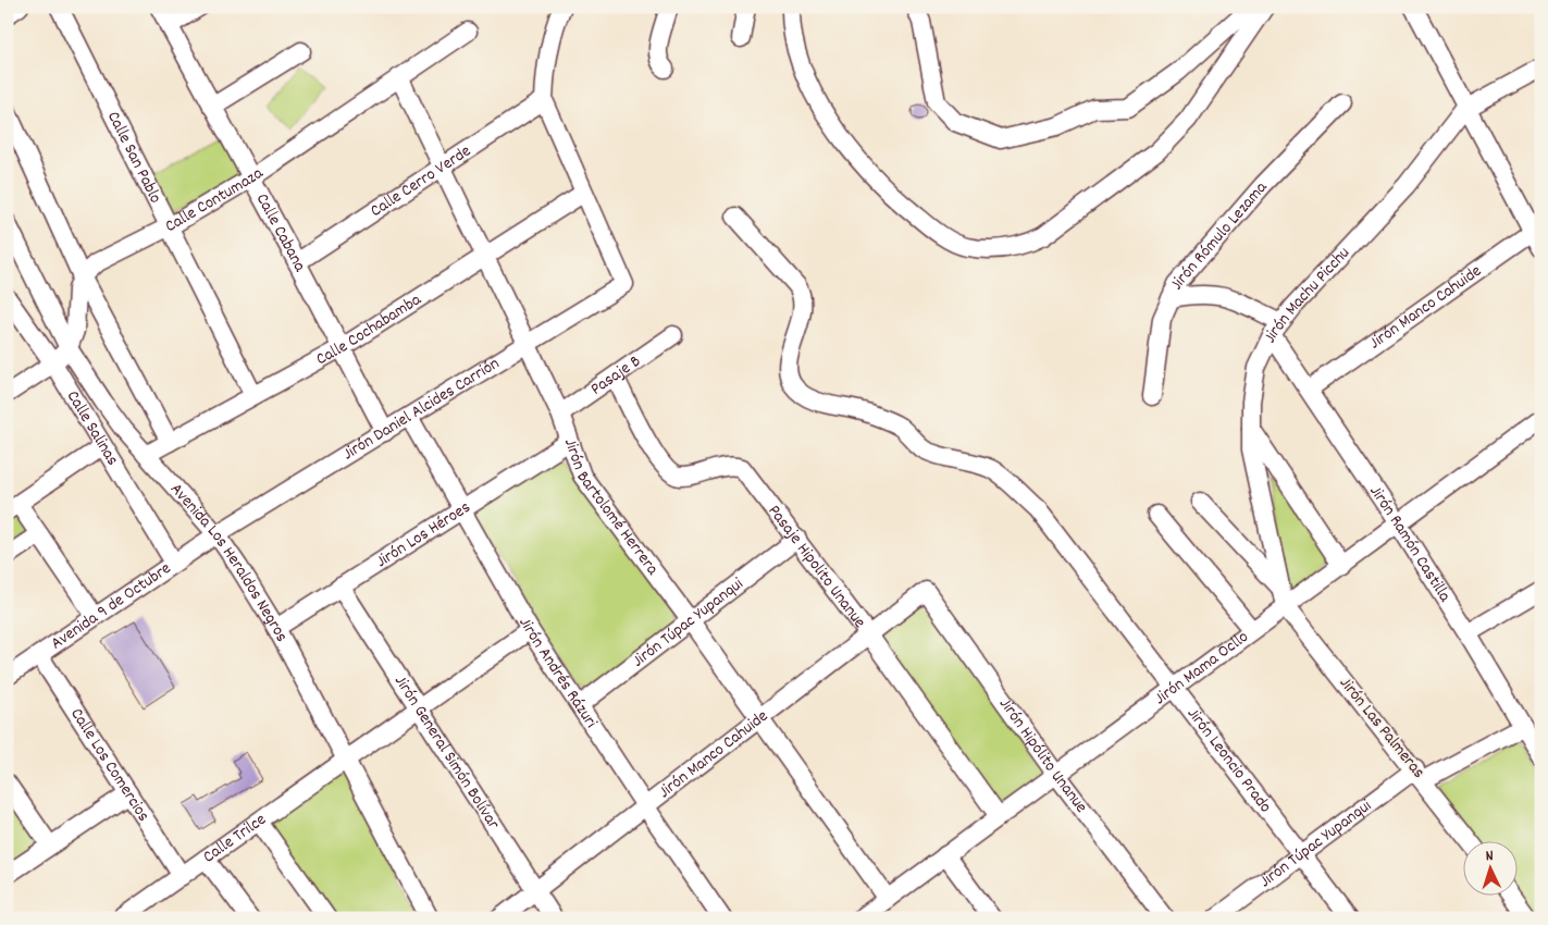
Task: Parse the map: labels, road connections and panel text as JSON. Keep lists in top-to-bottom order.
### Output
{
  "streets": {
    "street": [
      "Calle San Pablo",
      "Calle Cerro Verde",
      "Calle Contumaza",
      "Calle Cabana",
      "Jirón Rómulo Lezama",
      "Jirón Machu Picchu",
      "Jirón Manco Cahuide",
      "Calle Cochabamba",
      "Pasaje B",
      "Jirón Daniel Alcides Carrión",
      "Calle Salinas",
      "Jirón Bartolomé Herrera",
      "Jirón Los Héroes",
      "Jirón Ramón Castilla",
      "Avenida Los Heraldos Negros",
      "Pasaje Hipolito Unanue",
      "Avenida 9 de Octubre",
      "Jirón Túpac Yupanqui",
      "Jirón Mama Ocllo",
      "Jirón Andrés Rázuri",
      "Jirón Las Palmeras",
      "Jirón General Simón Bolívar",
      "Jirón Hipólito Unanue",
      "Jirón Leoncio Prado",
      "Calle Los Comercios",
      "Calle Trilce"
    ]
  },
  "crossings": [
    ["Calle San Pablo", "Calle Contumaza"],
    ["Calle San Pablo", "Calle Cochabamba"],
    ["Calle Cerro Verde", "Calle Cabana"],
    ["Calle Cerro Verde", "Jirón Bartolomé Herrera"],
    ["Calle Contumaza", "Calle Cabana"],
    ["Calle Contumaza", "Jirón Bartolomé Herrera"],
    ["Calle Cabana", "Calle Cochabamba"],
    ["Calle Cabana", "Jirón Daniel Alcides Carrión"],
    ["Jirón Machu Picchu", "Jirón Ramón Castilla"],
    ["Jirón Machu Picchu", "Jirón Mama Ocllo"],
    ["Jirón Machu Picchu", "Jirón Las Palmeras"],
    ["Jirón Manco Cahuide", "Jirón Bartolomé Herrera"],
    ["Jirón Manco Cahuide", "Jirón Ramón Castilla"],
    ["Jirón Manco Cahuide", "Pasaje Hipolito Unanue"],
    ["Jirón Manco Cahuide", "Jirón Andrés Rázuri"],
    ["Jirón Manco Cahuide", "Jirón General Simón Bolívar"],
    ["Jirón Manco Cahuide", "Jirón Hipólito Unanue"],
    ["Calle Cochabamba", "Jirón Daniel Alcides Carrión"],
    ["Calle Cochabamba", "Jirón Bartolomé Herrera"],
    ["Calle Cochabamba", "Avenida Los Heraldos Negros"],
    ["Pasaje B", "Jirón Bartolomé Herrera"],
    ["Pasaje B", "Pasaje Hipolito Unanue"],
    ["Jirón Daniel Alcides Carrión", "Jirón Bartolomé Herrera"],
    ["Jirón Daniel Alcides Carrión", "Avenida Los Heraldos Negros"],
    ["Jirón Daniel Alcides Carrión", "Avenida 9 de Octubre"],
    ["Jirón Daniel Alcides Carrión", "Jirón Andrés Rázuri"],
    ["Calle Salinas", "Avenida 9 de Octubre"],
    ["Jirón Bartolomé Herrera", "Jirón Los Héroes"],
    ["Jirón Bartolomé Herrera", "Jirón Túpac Yupanqui"],
    ["Jirón Bartolomé Herrera", "Jirón Mama Ocllo"],
    ["Jirón Los Héroes", "Avenida Los Heraldos Negros"],
    ["Jirón Los Héroes", "Jirón Andrés Rázuri"],
    ["Jirón Los Héroes", "Jirón General Simón Bolívar"],
    ["Jirón Ramón Castilla", "Jirón Túpac Yupanqui"],
    ["Jirón Ramón Castilla", "Jirón Mama Ocllo"],
    ["Avenida Los Heraldos Negros", "Avenida 9 de Octubre"],
    ["Avenida Los Heraldos Negros", "Calle Trilce"],
    ["Pasaje Hipolito Unanue", "Jirón Túpac Yupanqui"],
    ["Pasaje Hipolito Unanue", "Jirón Mama Ocllo"],
    ["Avenida 9 de Octubre", "Calle Los Comercios"],
    ["Jirón Túpac Yupanqui", "Jirón Andrés Rázuri"],
    ["Jirón Túpac Yupanqui", "Jirón Las Palmeras"],
    ["Jirón Túpac Yupanqui", "Jirón Leoncio Prado"],
    ["Jirón Mama Ocllo", "Jirón Las Palmeras"],
    ["Jirón Mama Ocllo", "Jirón Hipólito Unanue"],
    ["Jirón Mama Ocllo", "Jirón Leoncio Prado"],
    ["Jirón Andrés Rázuri", "Calle Trilce"],
    ["Jirón General Simón Bolívar", "Calle Trilce"],
    ["Calle Los Comercios", "Calle Trilce"]
  ],
  "north": "top"
}
